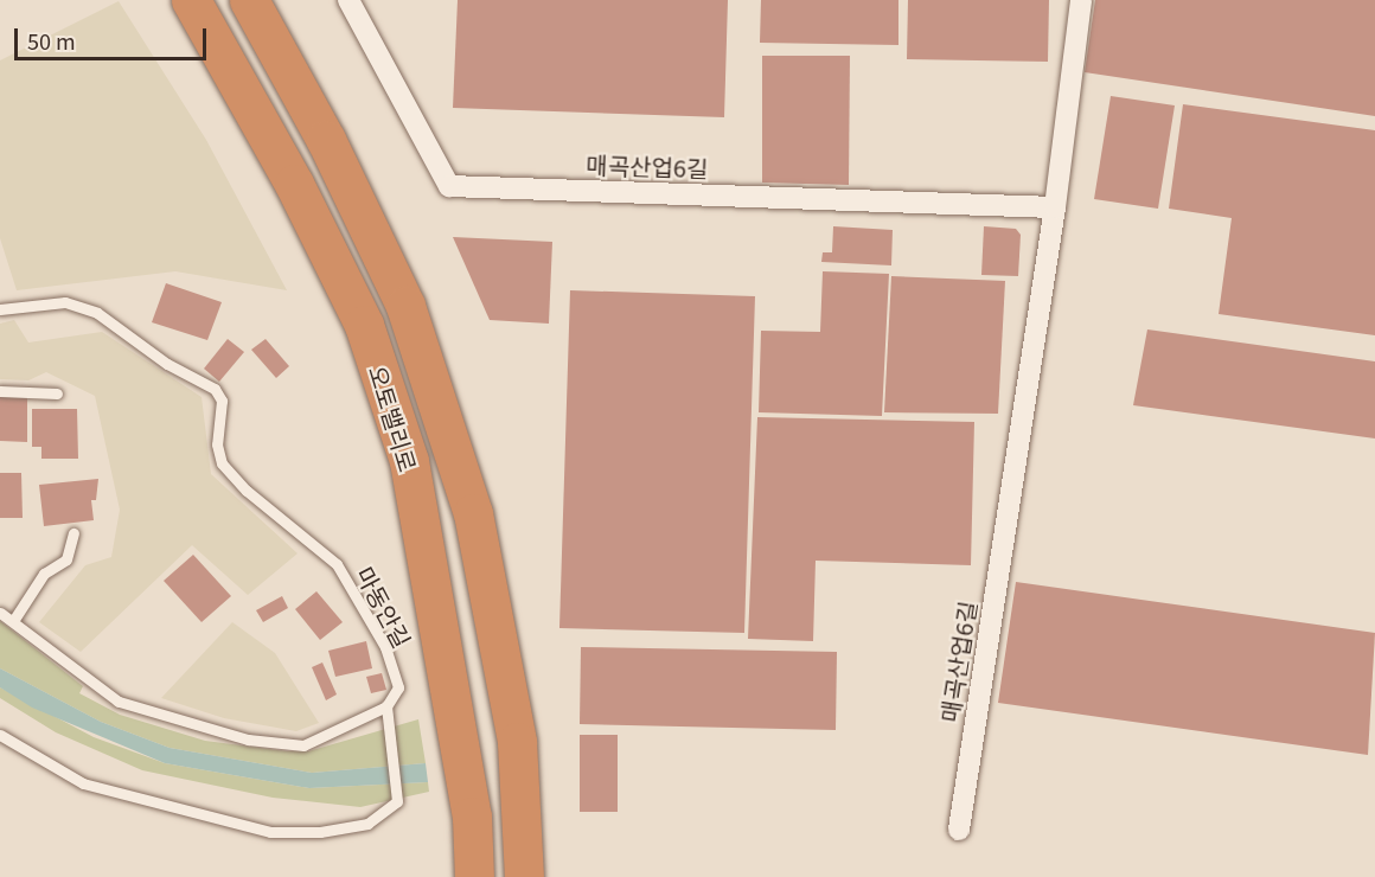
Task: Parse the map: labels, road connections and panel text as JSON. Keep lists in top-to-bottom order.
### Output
{
  "streets": {
    "highway": ["오토밸리로"],
    "street": ["매곡산업6길"],
    "lane": ["마동안길"]
  },
  "scale_bar": "50 m"
}
